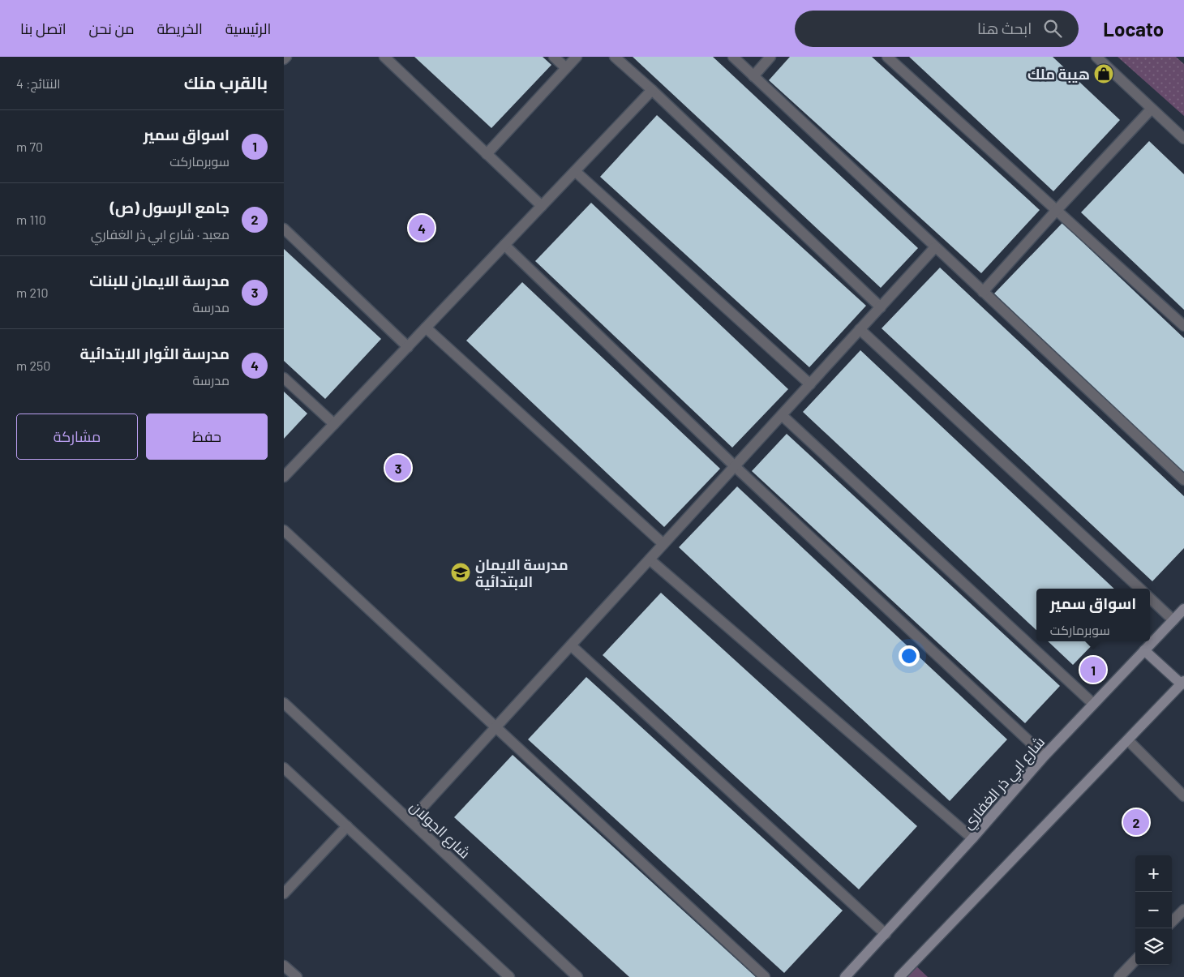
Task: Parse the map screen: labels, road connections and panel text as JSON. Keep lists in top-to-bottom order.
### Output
{
  "streets": {
    "main road": ["شارع ابي ذر الغفاري"],
    "street": ["شارع الجولان"]
  },
  "places": {
    "shop": ["هيبة ملك"],
    "school or university": ["مدرسة الايمان الابتدائية"]
  },
  "page": {
    "header": "Locato",
    "search": "ابحث هنا",
    "nav": [
      "الرئيسية",
      "الخريطة",
      "من نحن",
      "اتصل بنا"
    ],
    "heading": ["بالقرب منك", "النتائج: 4"],
    "list": [
      {
        "mark": "1",
        "name": "اسواق سمير",
        "note": "سوبرماركت",
        "value": "70 m"
      },
      {
        "mark": "2",
        "name": "جامع الرسول (ص)",
        "note": "معبد · شارع ابي ذر الغفاري",
        "value": "110 m"
      },
      {
        "mark": "3",
        "name": "مدرسة الايمان للبنات",
        "note": "مدرسة",
        "value": "210 m"
      },
      {
        "mark": "4",
        "name": "مدرسة الثوار الابتدائية",
        "note": "مدرسة",
        "value": "250 m"
      }
    ],
    "pins": [
      "4",
      "3",
      "1",
      "2"
    ],
    "buttons": ["حفظ", "مشاركة"],
    "popup": ["اسواق سمير", "سوبرماركت"],
    "map_buttons": ["+", "−"]
  }
}
